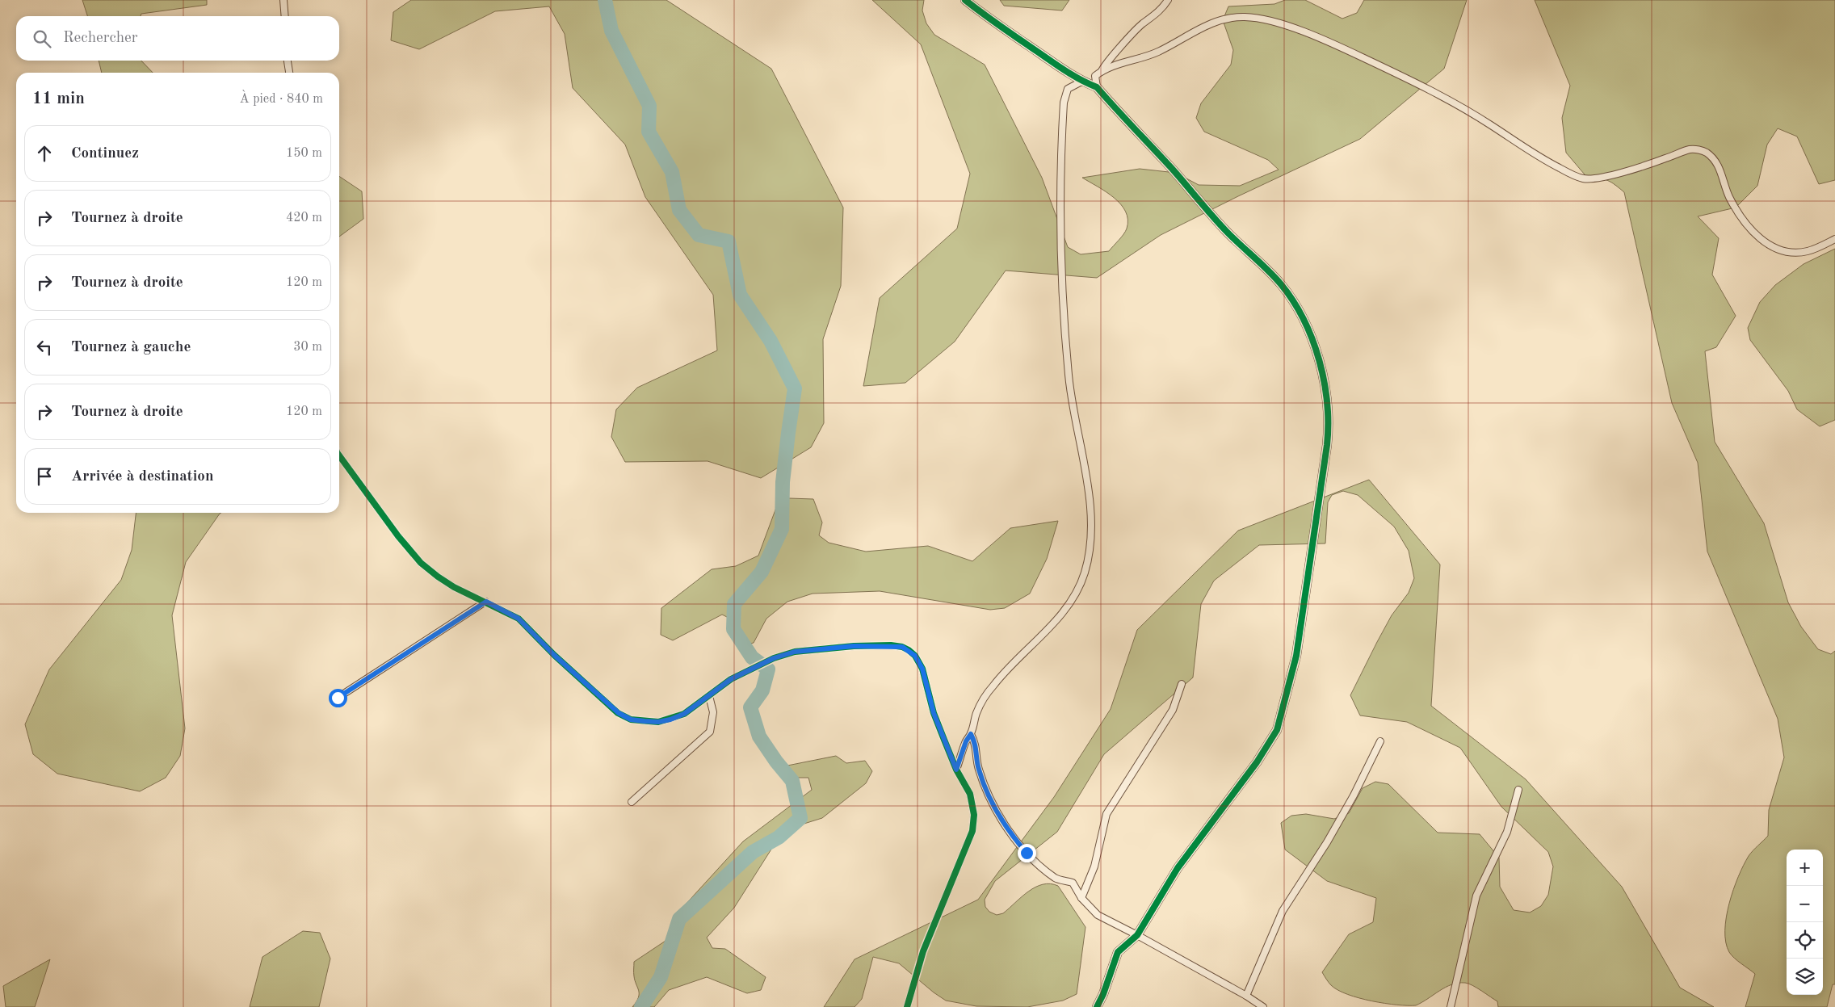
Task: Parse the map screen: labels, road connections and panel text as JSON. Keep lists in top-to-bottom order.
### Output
{
  "page": {
    "search": "Rechercher",
    "heading": ["11 min", "À pied · 840 m"],
    "list": [
      ["Continuez", "150 m"],
      ["Tournez à droite", "420 m"],
      ["Tournez à droite", "120 m"],
      ["Tournez à gauche", "30 m"],
      ["Tournez à droite", "120 m"],
      "Arrivée à destination"
    ],
    "map_buttons": ["+", "−"]
  }
}
